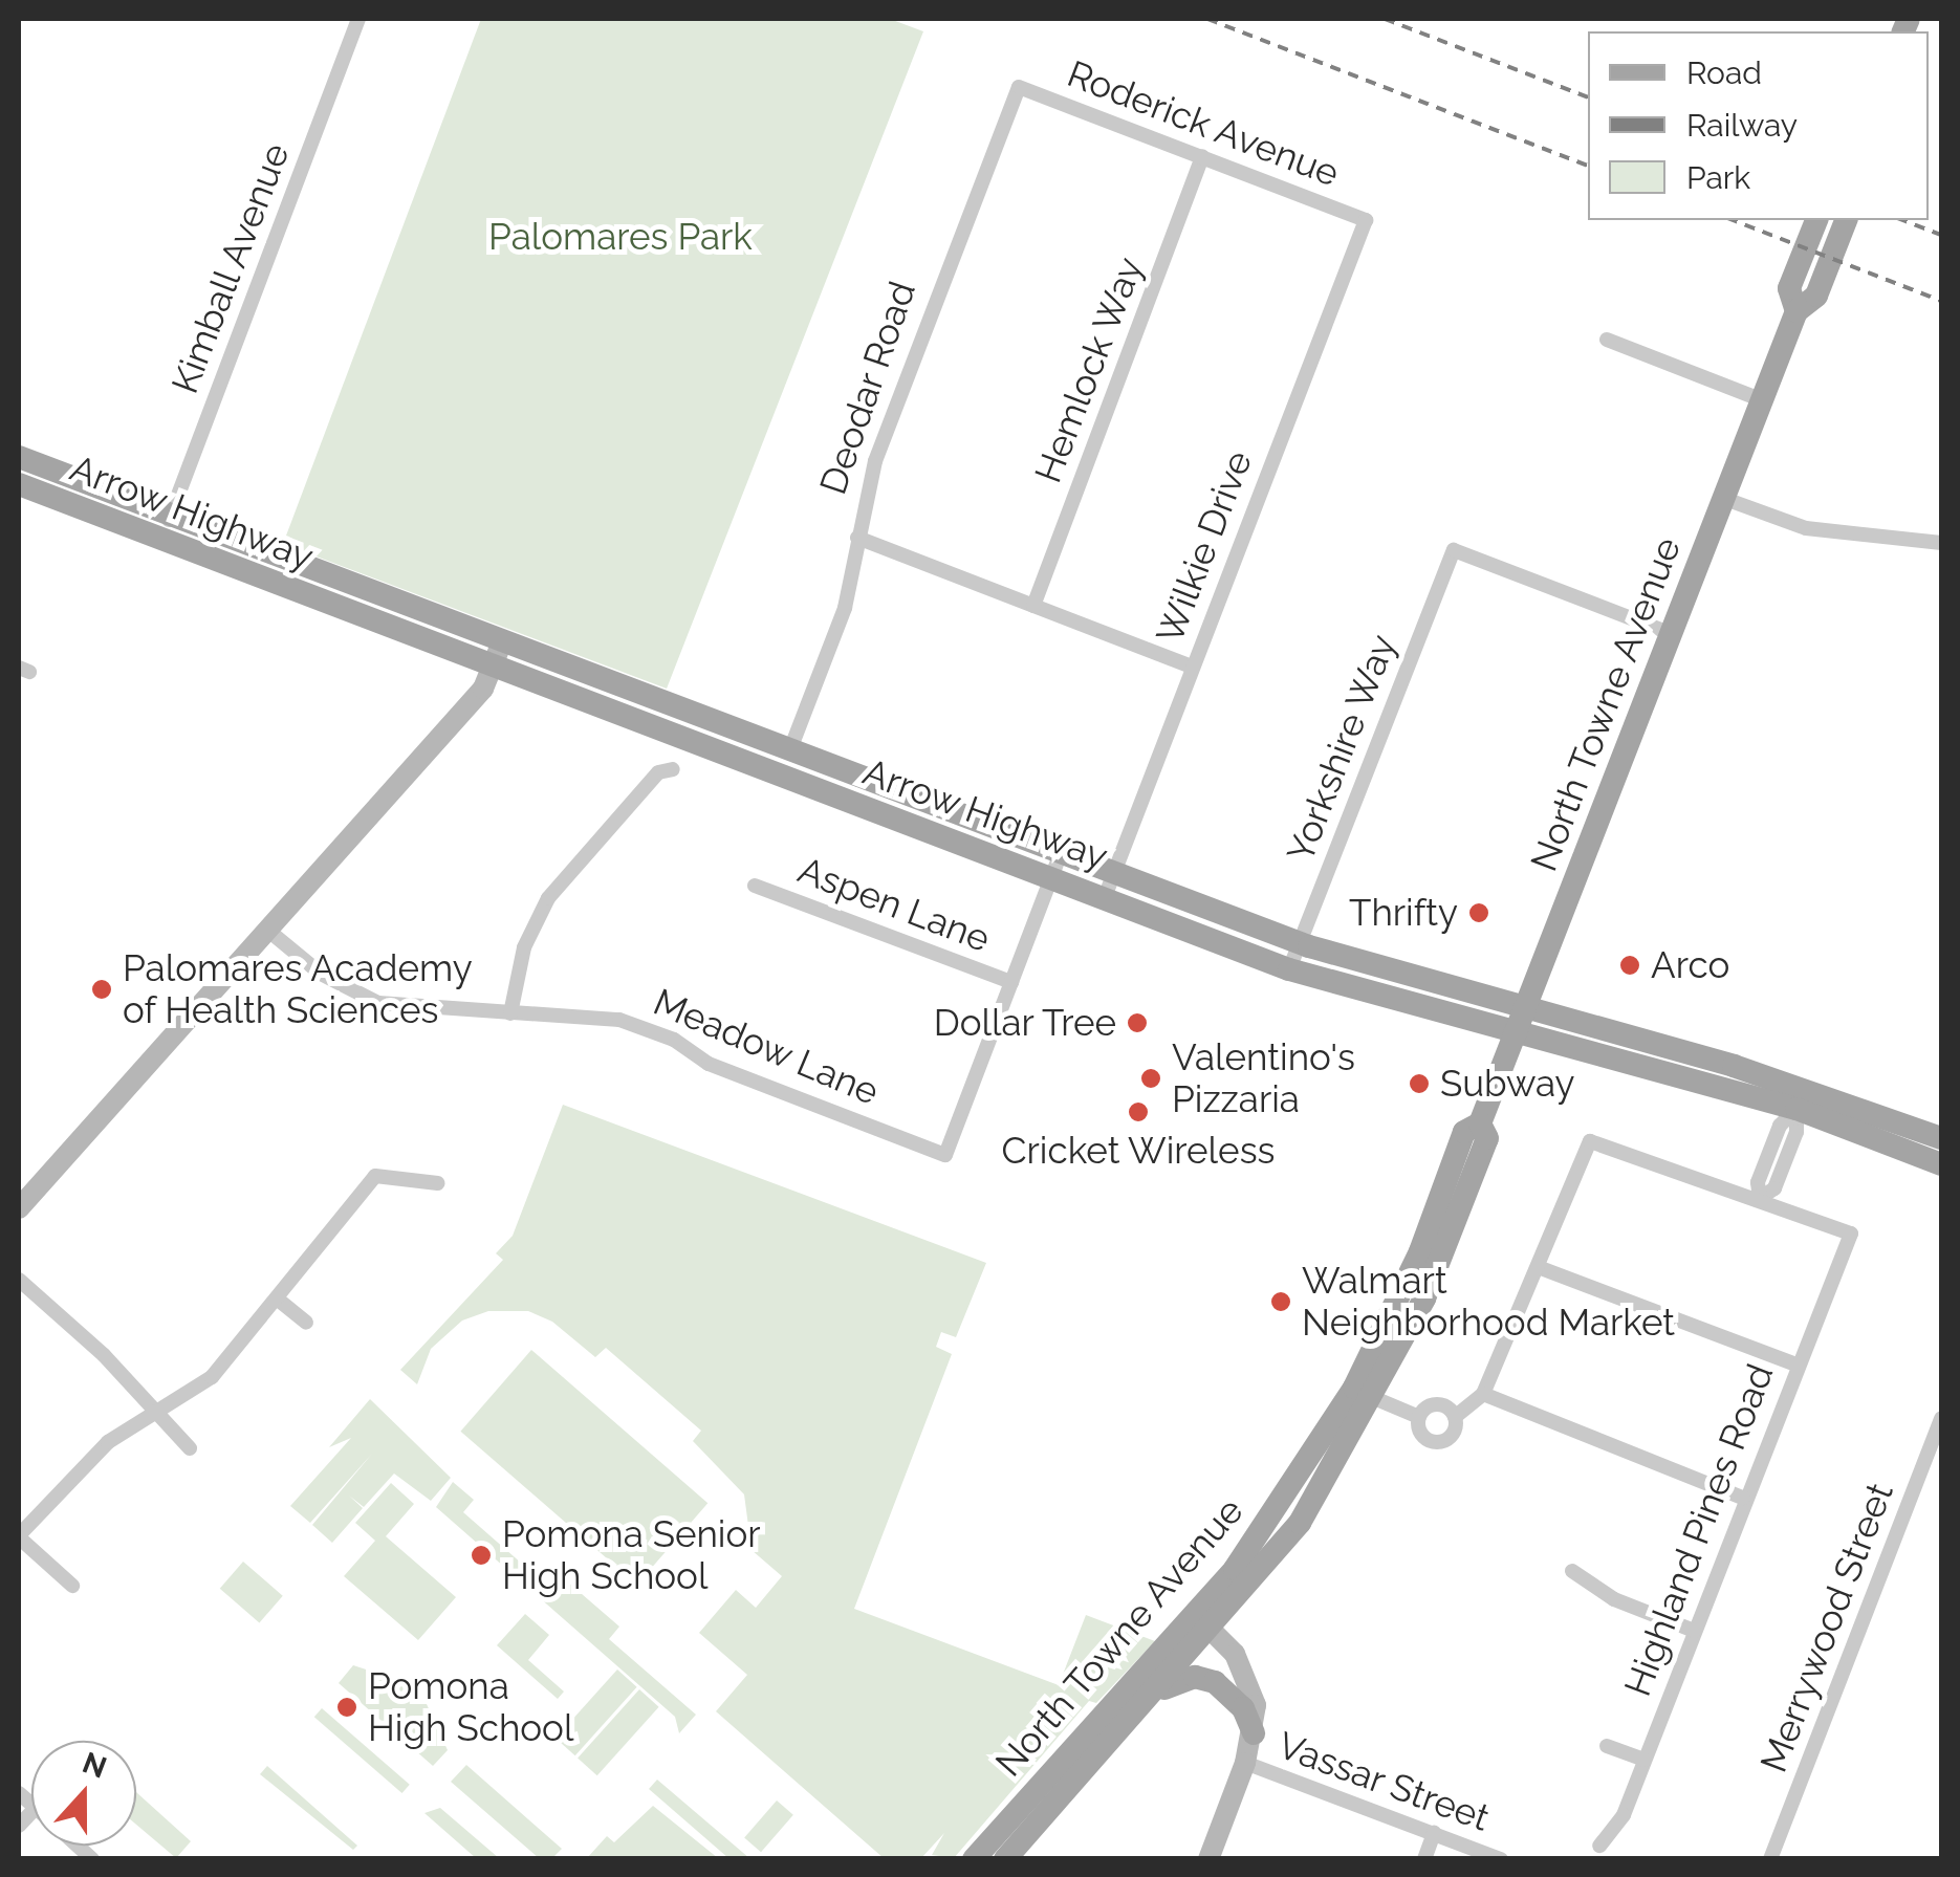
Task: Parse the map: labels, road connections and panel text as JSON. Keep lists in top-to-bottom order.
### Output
{
  "streets": {
    "main road": ["Deodar Road", "Arrow Highway", "North Towne Avenue"],
    "street": [
      "Roderick Avenue",
      "Kimball Avenue",
      "Hemlock Way",
      "Wilkie Drive",
      "Yorkshire Way",
      "Aspen Lane",
      "Meadow Lane",
      "Highland Pines Road",
      "Merrywood Street",
      "Vassar Street"
    ]
  },
  "crossings": [
    ["Roderick Avenue", "Hemlock Way"],
    ["Roderick Avenue", "Deodar Road"],
    ["Roderick Avenue", "Wilkie Drive"],
    ["Kimball Avenue", "Arrow Highway"],
    ["Deodar Road", "Arrow Highway"],
    ["Arrow Highway", "Wilkie Drive"],
    ["Arrow Highway", "North Towne Avenue"],
    ["Arrow Highway", "Yorkshire Way"],
    ["North Towne Avenue", "Yorkshire Way"],
    ["Aspen Lane", "Meadow Lane"]
  ],
  "parks": ["Palomares Park"],
  "places": [
    "Thrifty",
    "Arco",
    "Palomares Academy of Health Sciences",
    "Dollar Tree",
    "Valentino's Pizzaria",
    "Subway",
    "Cricket Wireless",
    "Walmart Neighborhood Market",
    "Pomona Senior High School",
    "Pomona High School"
  ],
  "legend": ["Road", "Railway", "Park"],
  "north": "top"
}
